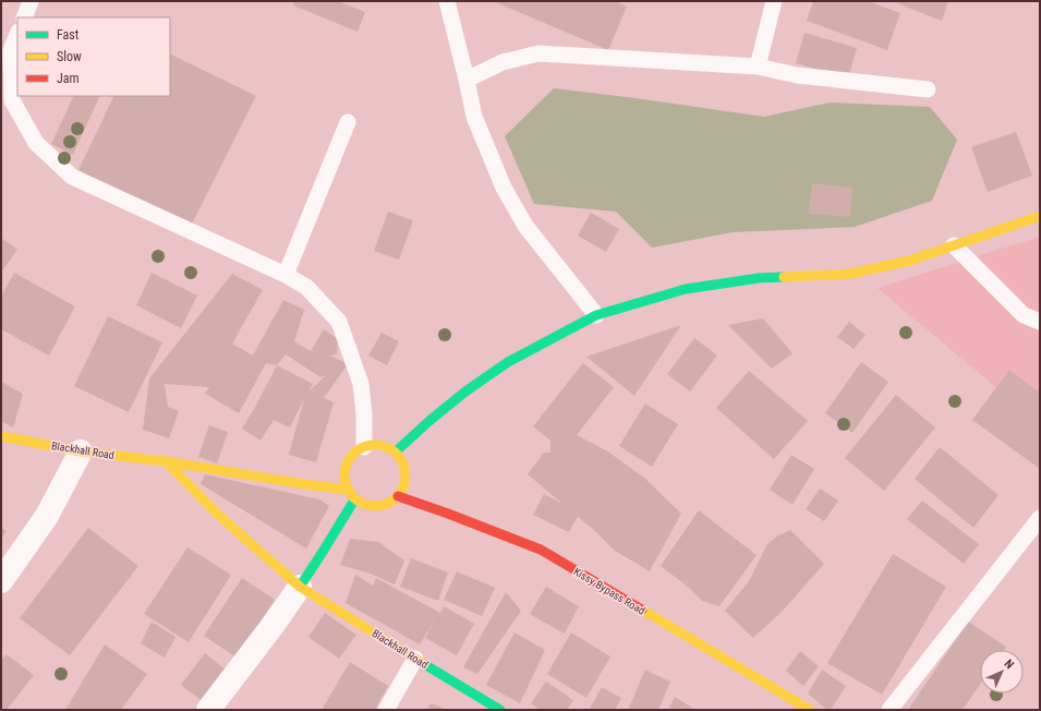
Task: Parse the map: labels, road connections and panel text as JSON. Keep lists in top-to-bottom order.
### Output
{
  "streets": {
    "main road": ["Blackhall Road", "Kissy Bypass Road"]
  },
  "crossings": [
    ["Blackhall Road", "Kissy Bypass Road"]
  ],
  "legend": ["Fast", "Slow", "Jam"],
  "north": "top right"
}
